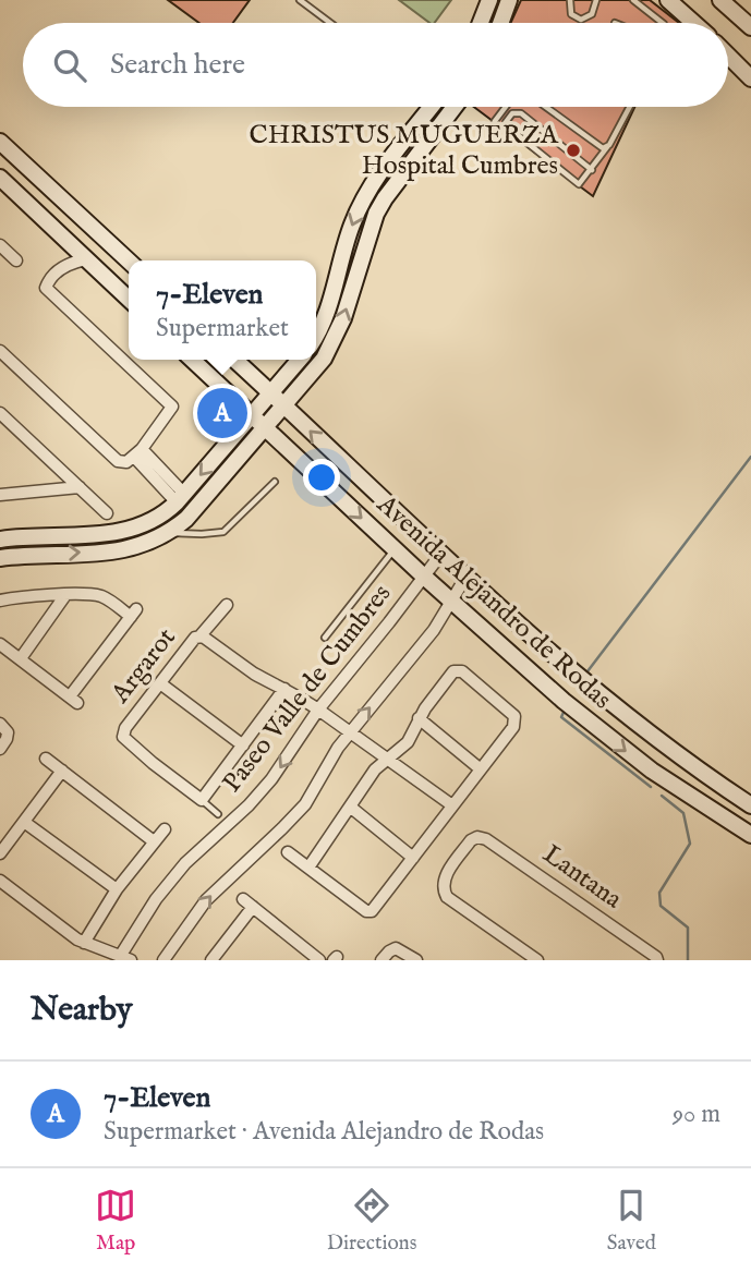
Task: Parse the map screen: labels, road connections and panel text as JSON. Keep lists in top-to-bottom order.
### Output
{
  "streets": {
    "street": [
      "Avenida Alejandro de Rodas",
      "Argarot",
      "Paseo Valle de Cumbres",
      "Lantana"
    ]
  },
  "crossings": [
    ["Avenida Alejandro de Rodas", "Paseo Valle de Cumbres"],
    ["Argarot", "Paseo Valle de Cumbres"]
  ],
  "places": ["CHRISTUS MUGUERZA Hospital Cumbres"],
  "page": {
    "search": "Search here",
    "popup": ["7-Eleven", "Supermarket"],
    "pins": "A",
    "heading": "Nearby",
    "list": [
      {
        "mark": "A",
        "name": "7-Eleven",
        "note": "Supermarket · Avenida Alejandro de Rodas",
        "value": "90 m"
      }
    ],
    "nav": ["Map", "Directions", "Saved"]
  }
}
